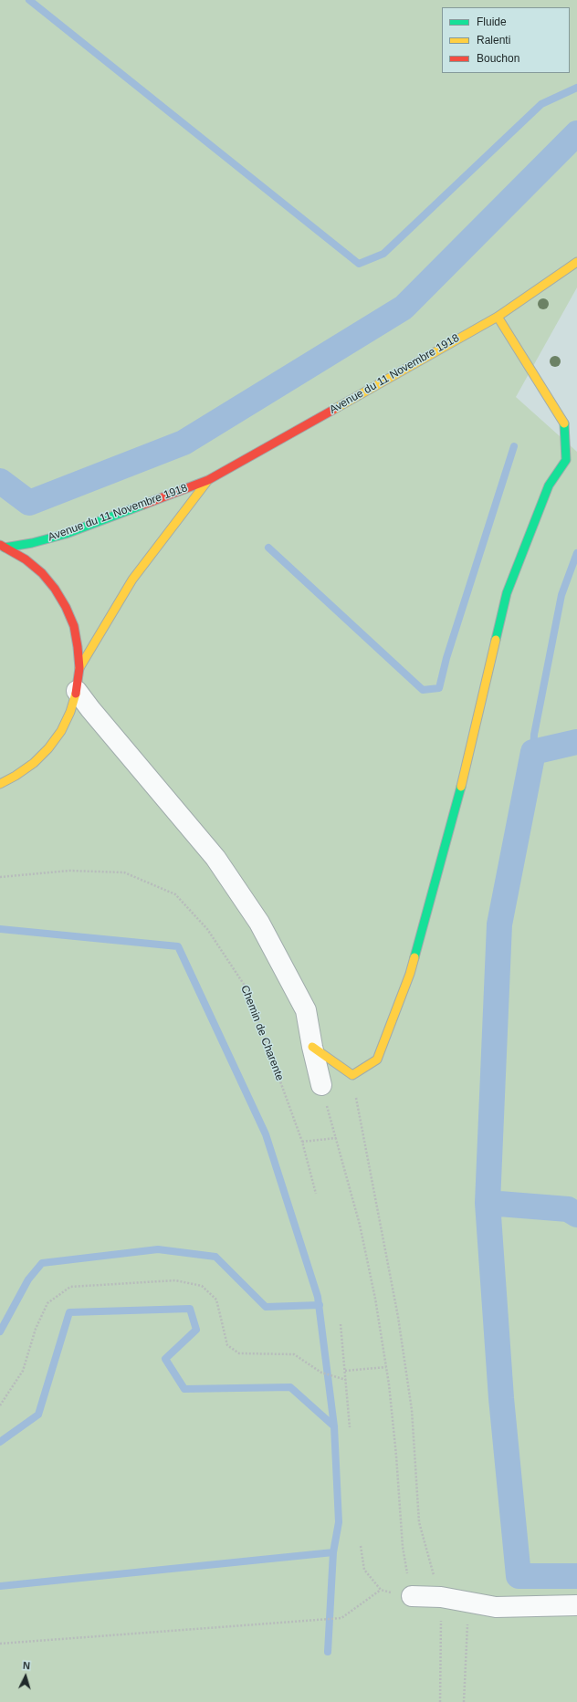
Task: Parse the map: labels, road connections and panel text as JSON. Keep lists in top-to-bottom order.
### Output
{
  "streets": {
    "main road": ["Avenue du 11 Novembre 1918"],
    "path": ["Chemin de Charente"]
  },
  "legend": ["Fluide", "Ralenti", "Bouchon"],
  "north": "top"
}
